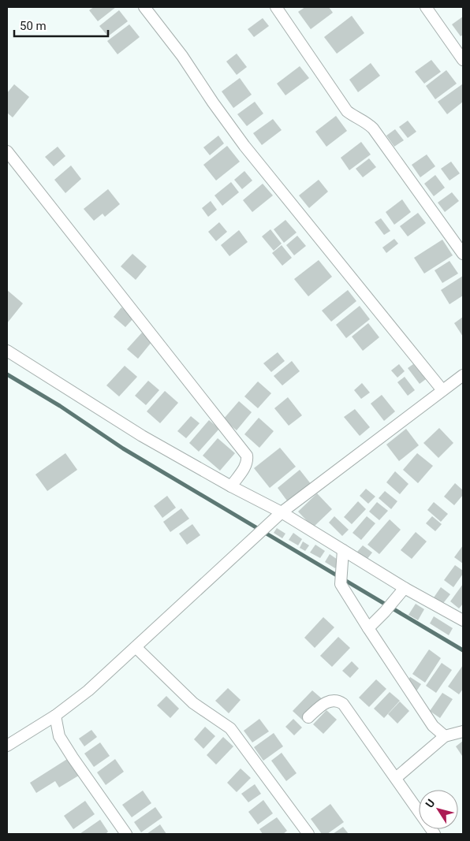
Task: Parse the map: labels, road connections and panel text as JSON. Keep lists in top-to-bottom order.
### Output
{
  "scale_bar": "50 m",
  "north": "top left"
}
